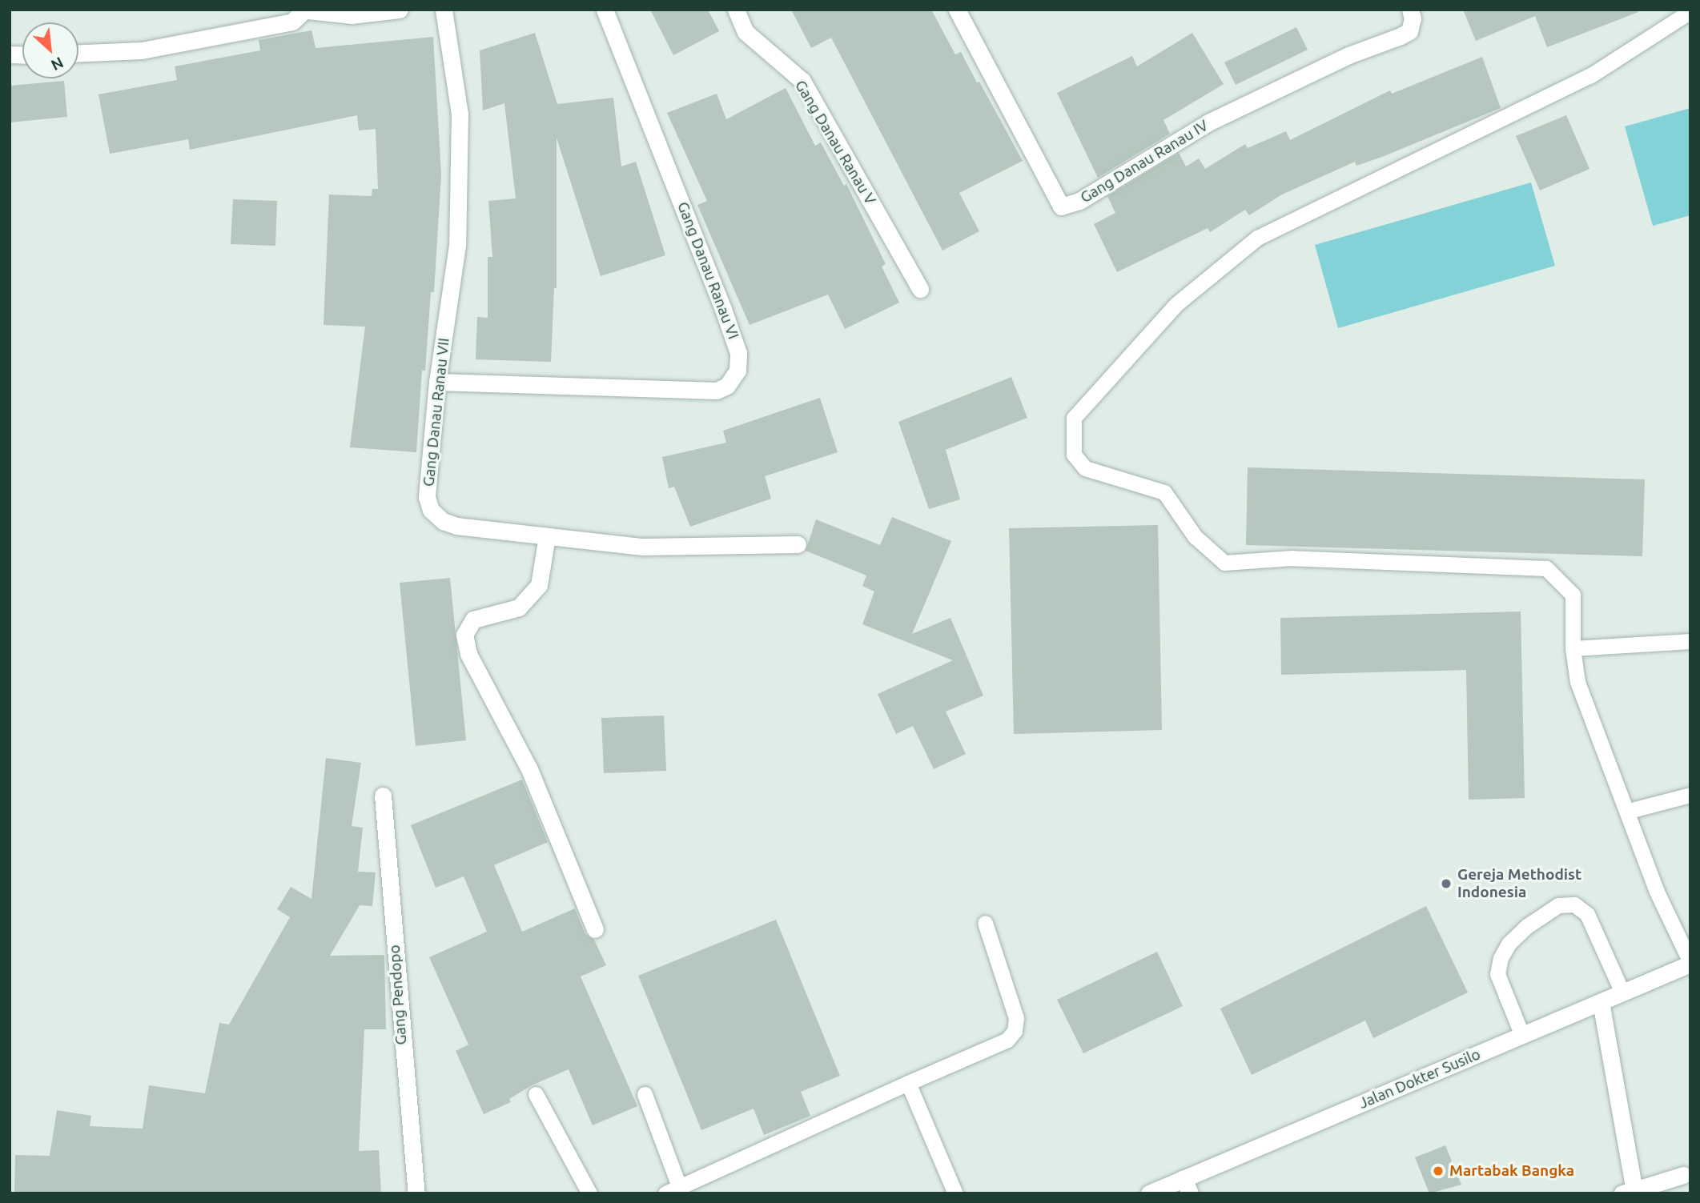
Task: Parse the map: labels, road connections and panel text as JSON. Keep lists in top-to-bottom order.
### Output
{
  "streets": {
    "street": [
      "Gang Danau Ranau V",
      "Gang Danau Ranau IV",
      "Gang Danau Ranau VI",
      "Gang Danau Ranau VII",
      "Gang Pendopo",
      "Jalan Dokter Susilo"
    ]
  },
  "crossings": [
    ["Gang Danau Ranau VI", "Gang Danau Ranau VII"]
  ],
  "places": ["Gereja Methodist Indonesia", "Martabak Bangka"],
  "north": "bottom right"
}
